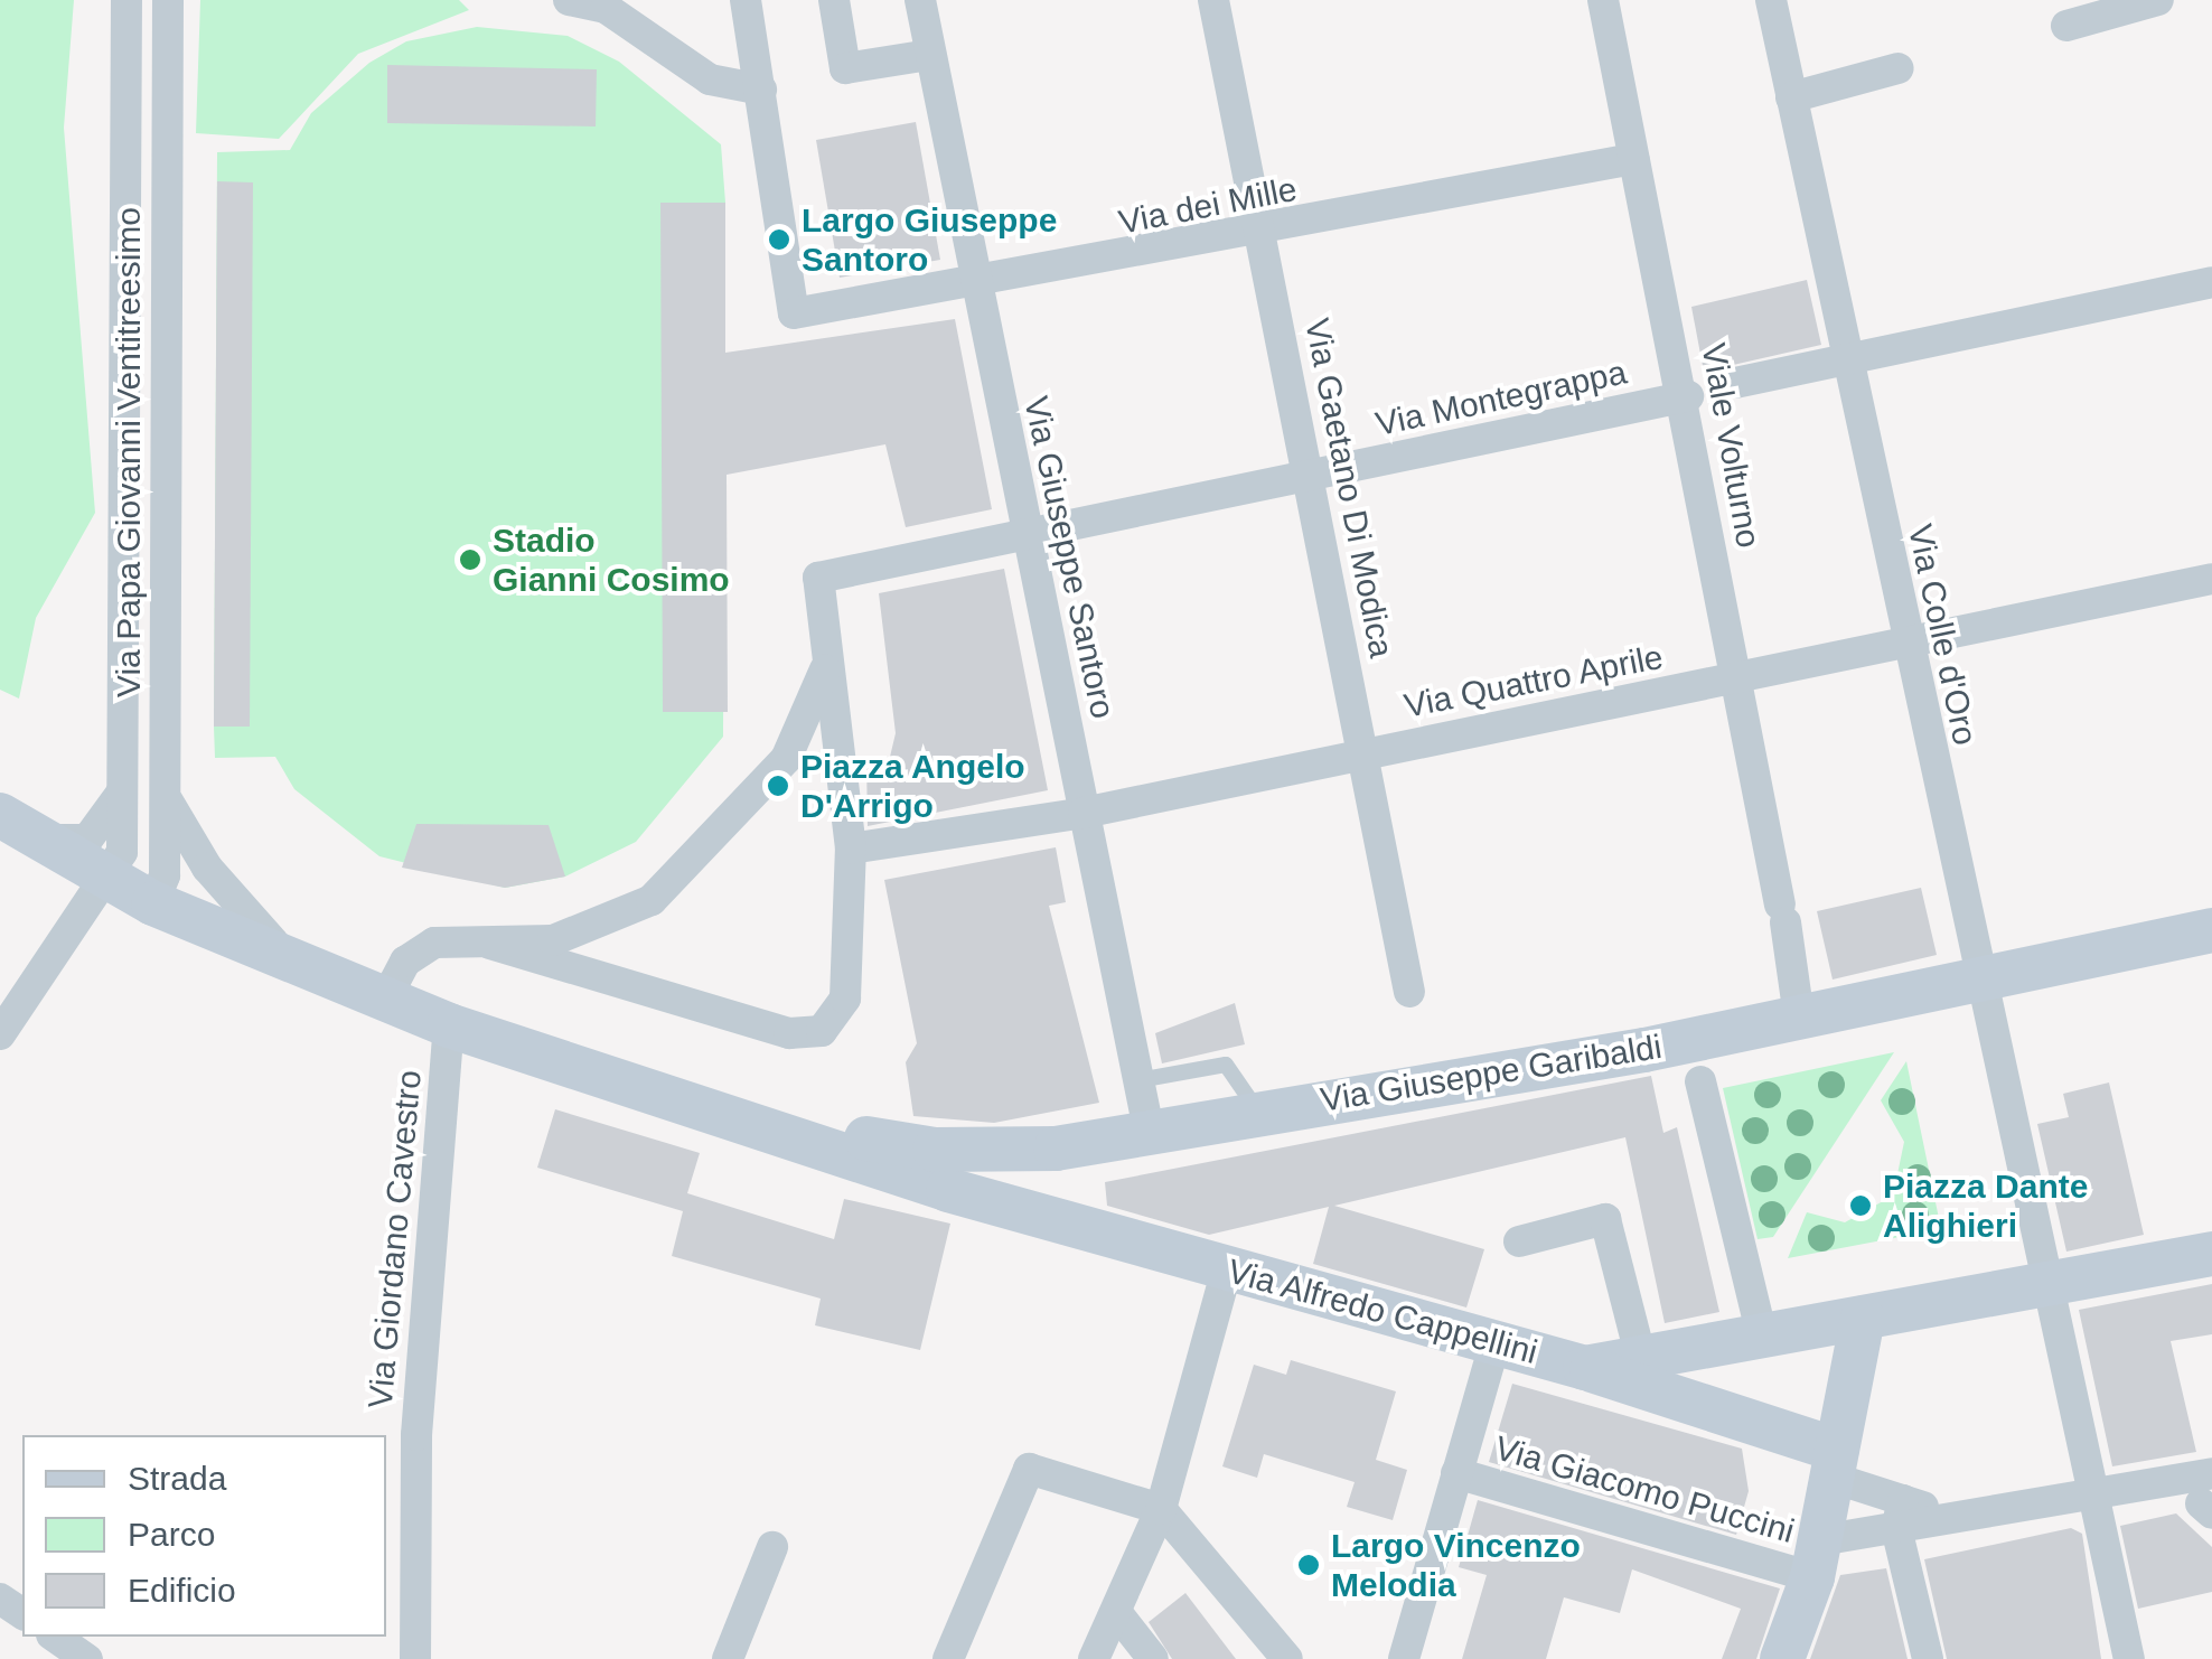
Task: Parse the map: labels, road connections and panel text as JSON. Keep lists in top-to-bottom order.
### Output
{
  "streets": {
    "main road": ["Via Giuseppe Garibaldi", "Via Alfredo Cappellini"],
    "street": [
      "Via dei Mille",
      "Via Montegrappa",
      "Viale Volturno",
      "Via Papa Giovanni Ventitreesimo",
      "Via Gaetano Di Modica",
      "Via Giuseppe Santoro",
      "Via Colle d'Oro",
      "Via Quattro Aprile",
      "Via Giordano Cavestro",
      "Via Giacomo Puccini"
    ]
  },
  "crossings": [
    ["Via dei Mille", "Viale Volturno"],
    ["Via dei Mille", "Via Gaetano Di Modica"],
    ["Via dei Mille", "Via Giuseppe Santoro"],
    ["Via Montegrappa", "Viale Volturno"],
    ["Via Montegrappa", "Via Gaetano Di Modica"],
    ["Via Montegrappa", "Via Giuseppe Santoro"],
    ["Viale Volturno", "Via Quattro Aprile"],
    ["Viale Volturno", "Via Giuseppe Garibaldi"],
    ["Via Gaetano Di Modica", "Via Quattro Aprile"],
    ["Via Giuseppe Santoro", "Via Quattro Aprile"],
    ["Via Giuseppe Santoro", "Via Giuseppe Garibaldi"],
    ["Via Colle d'Oro", "Via Quattro Aprile"],
    ["Via Colle d'Oro", "Via Giuseppe Garibaldi"],
    ["Via Colle d'Oro", "Via Alfredo Cappellini"],
    ["Via Giuseppe Garibaldi", "Via Alfredo Cappellini"]
  ],
  "places": [
    "Largo Giuseppe Santoro",
    "Stadio Gianni Cosimo",
    "Piazza Angelo D'Arrigo",
    "Piazza Dante Alighieri",
    "Largo Vincenzo Melodia"
  ],
  "legend": ["Strada", "Parco", "Edificio"]
}
